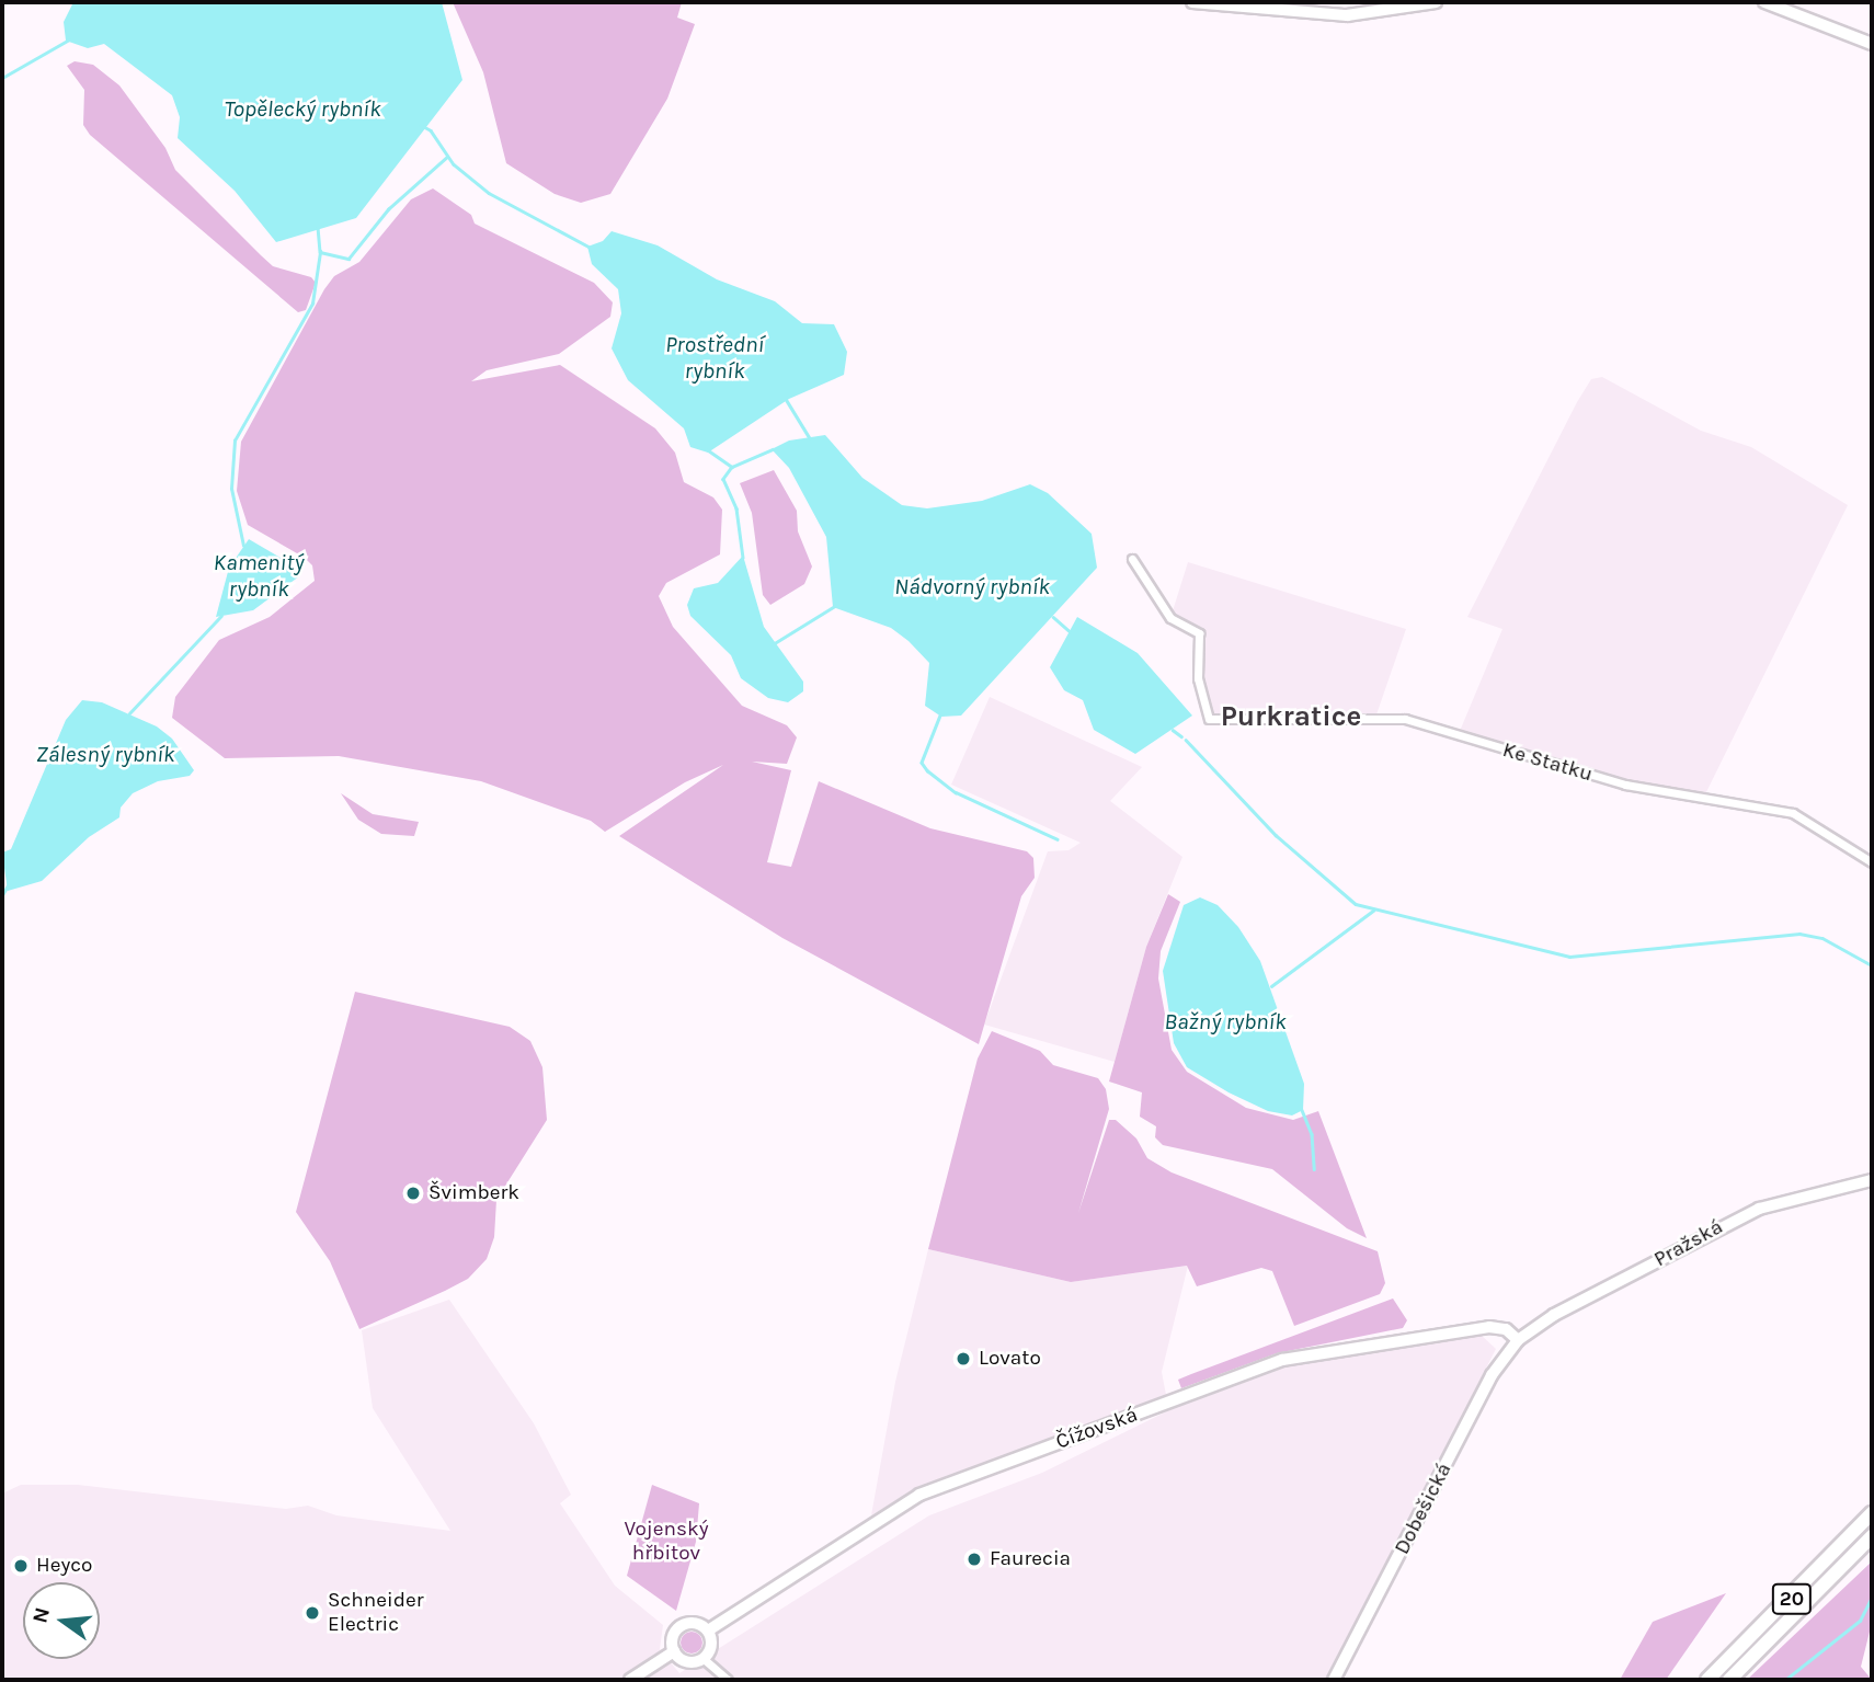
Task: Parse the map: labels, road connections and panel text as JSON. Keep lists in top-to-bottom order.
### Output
{
  "streets": {
    "highway": ["20"],
    "street": [
      "Ke Statku",
      "Pražská",
      "Čížovská",
      "Dobešická"
    ]
  },
  "crossings": [
    ["Pražská", "Čížovská"],
    ["Pražská", "Dobešická"],
    ["Čížovská", "Dobešická"]
  ],
  "districts": ["Purkratice"],
  "water": [
    "Topělecký rybník",
    "Prostřední rybník",
    "Kamenitý rybník",
    "Nádvorný rybník",
    "Zálesný rybník",
    "Bažný rybník"
  ],
  "parks": ["Vojenský hřbitov"],
  "places": [
    "Švimberk",
    "Lovato",
    "Faurecia",
    "Heyco",
    "Schneider Electric"
  ],
  "north": "left"
}
